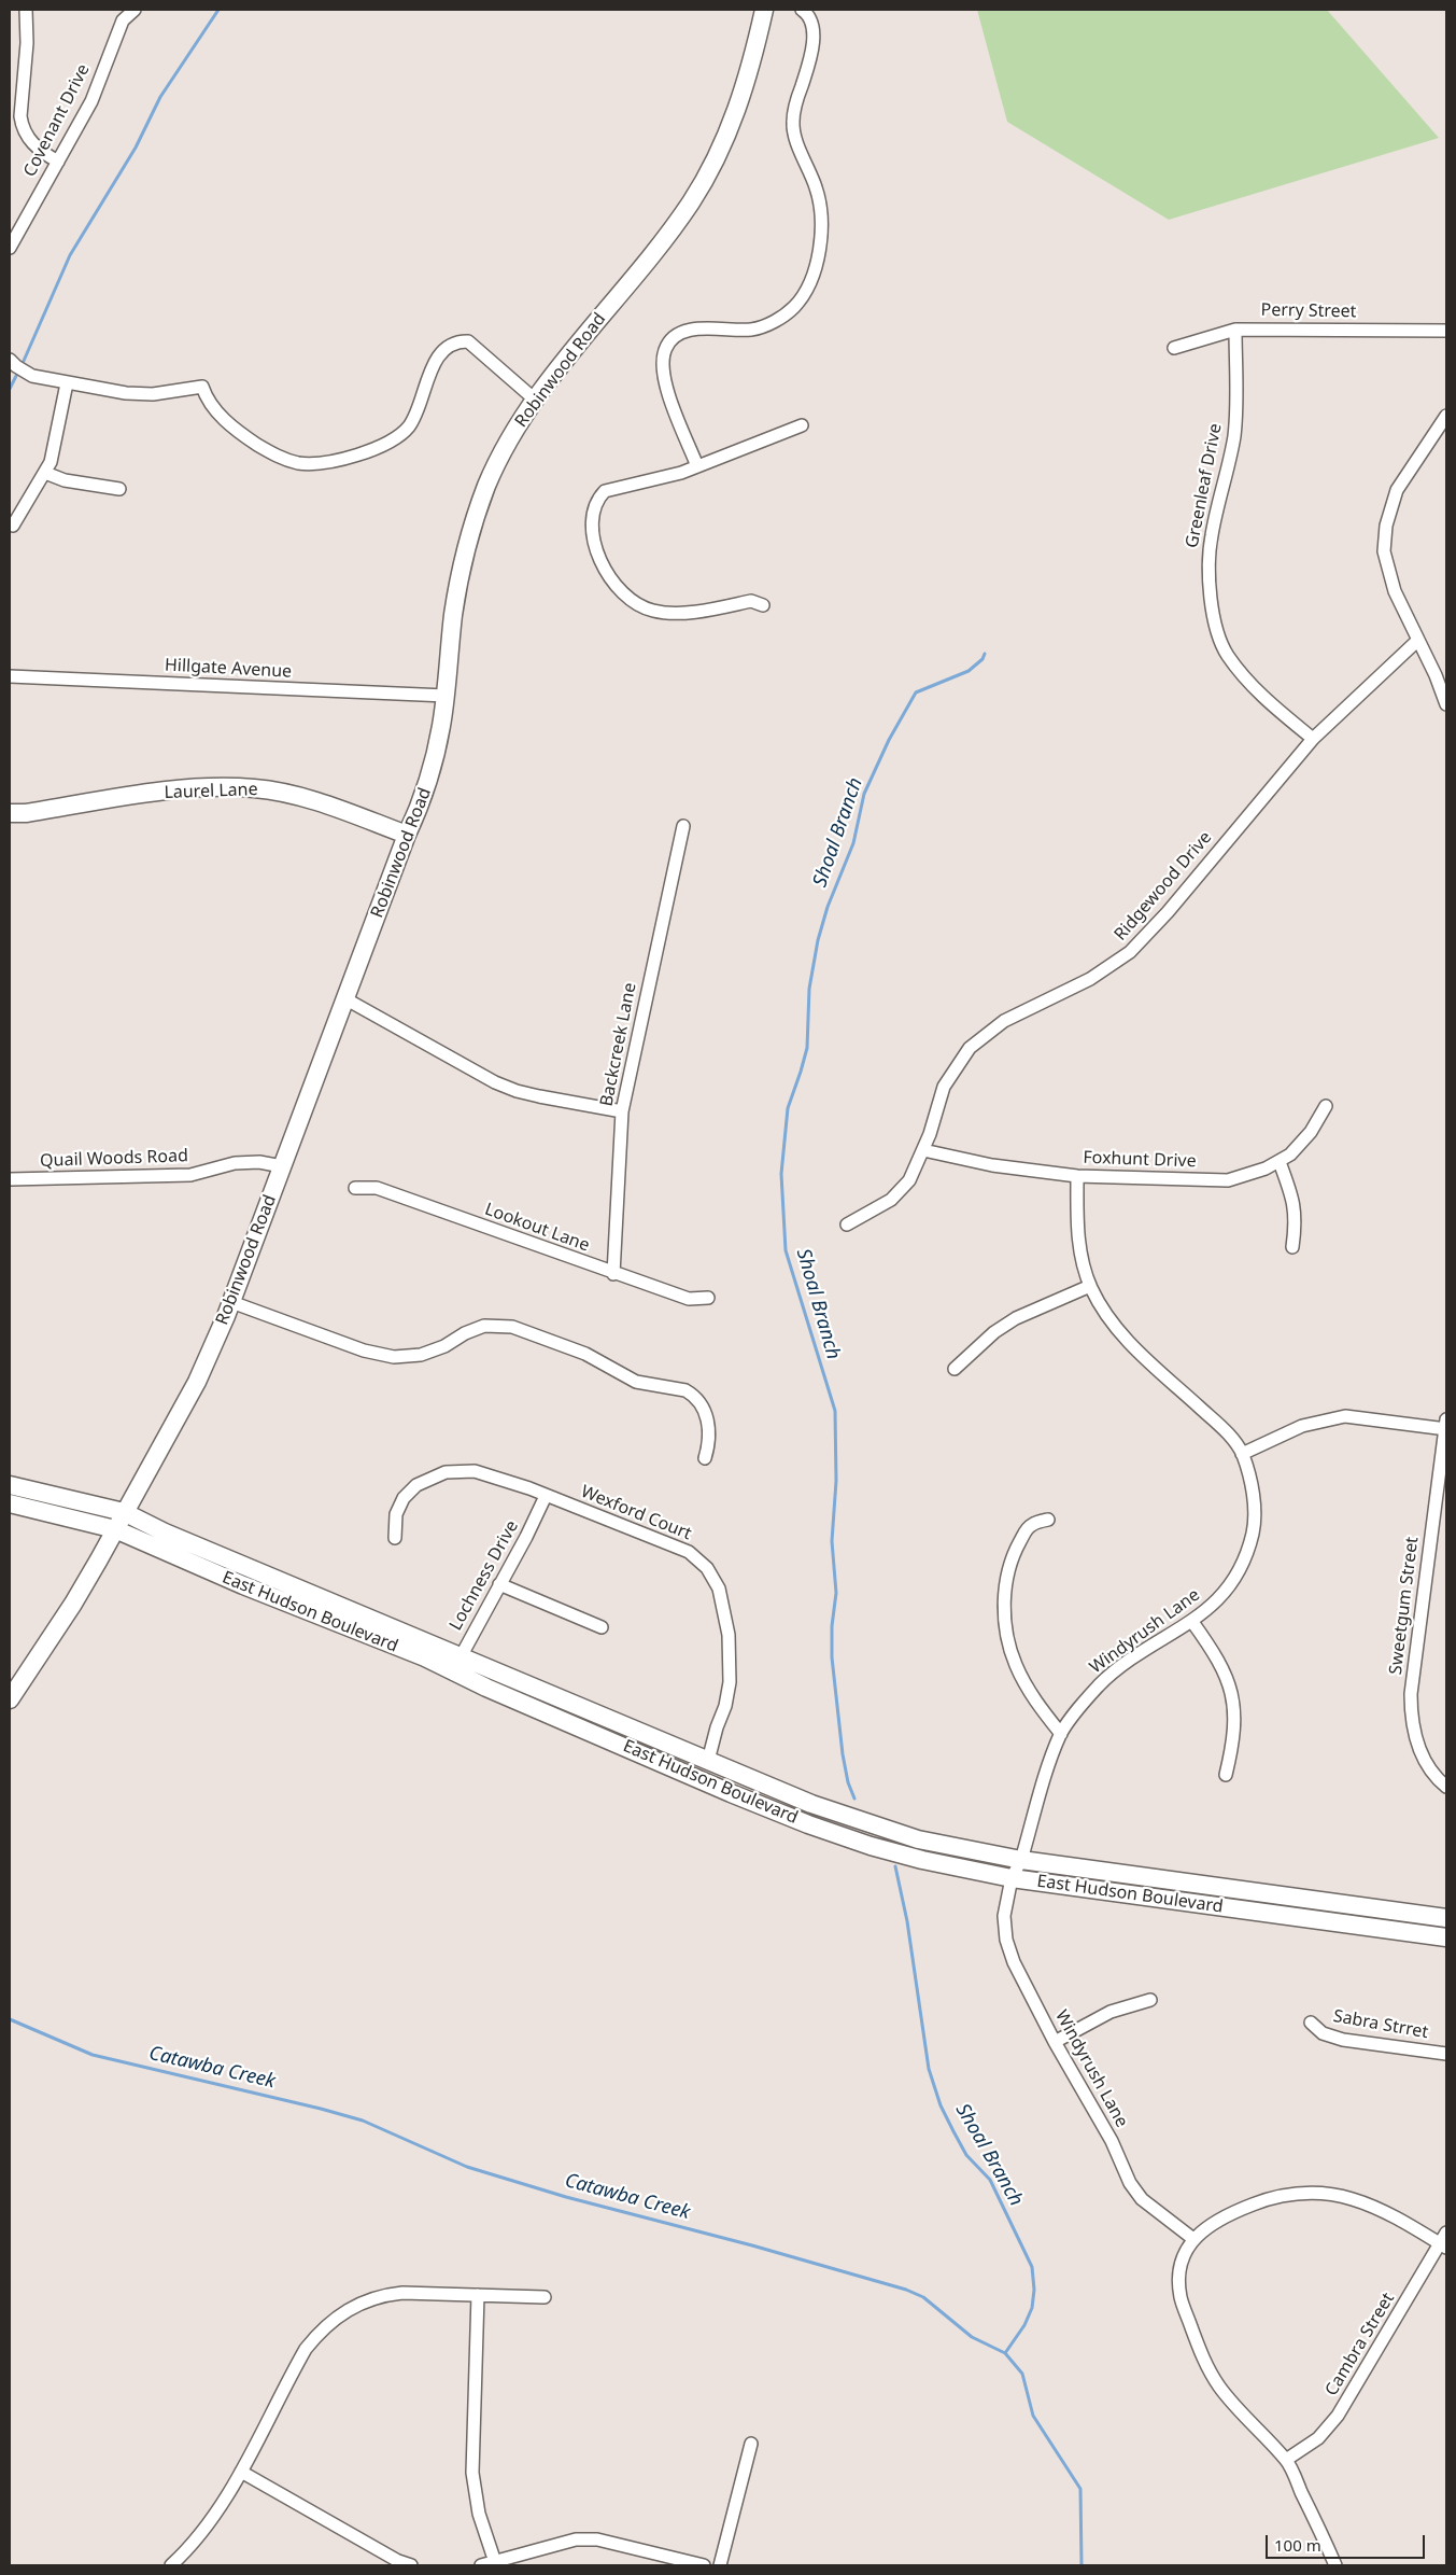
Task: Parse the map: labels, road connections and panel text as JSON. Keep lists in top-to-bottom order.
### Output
{
  "streets": {
    "main road": ["Robinwood Road", "Laurel Lane", "East Hudson Boulevard"],
    "street": [
      "Covenant Drive",
      "Perry Street",
      "Greenleaf Drive",
      "Hillgate Avenue",
      "Ridgewood Drive",
      "Backcreek Lane",
      "Quail Woods Road",
      "Foxhunt Drive",
      "Lookout Lane",
      "Wexford Court",
      "Lochness Drive",
      "Sweetgum Street",
      "Windyrush Lane",
      "Sabra Strret",
      "Cambra Street"
    ]
  },
  "crossings": [
    ["Perry Street", "Greenleaf Drive"],
    ["Robinwood Road", "Hillgate Avenue"],
    ["Robinwood Road", "Laurel Lane"],
    ["Robinwood Road", "Quail Woods Road"],
    ["Robinwood Road", "East Hudson Boulevard"],
    ["Greenleaf Drive", "Ridgewood Drive"],
    ["Ridgewood Drive", "Foxhunt Drive"],
    ["Backcreek Lane", "Lookout Lane"],
    ["Foxhunt Drive", "Windyrush Lane"],
    ["Wexford Court", "Lochness Drive"],
    ["Wexford Court", "East Hudson Boulevard"],
    ["Lochness Drive", "East Hudson Boulevard"],
    ["East Hudson Boulevard", "Windyrush Lane"]
  ],
  "water": ["Shoal Branch", "Catawba Creek"],
  "scale_bar": "100 m"
}
